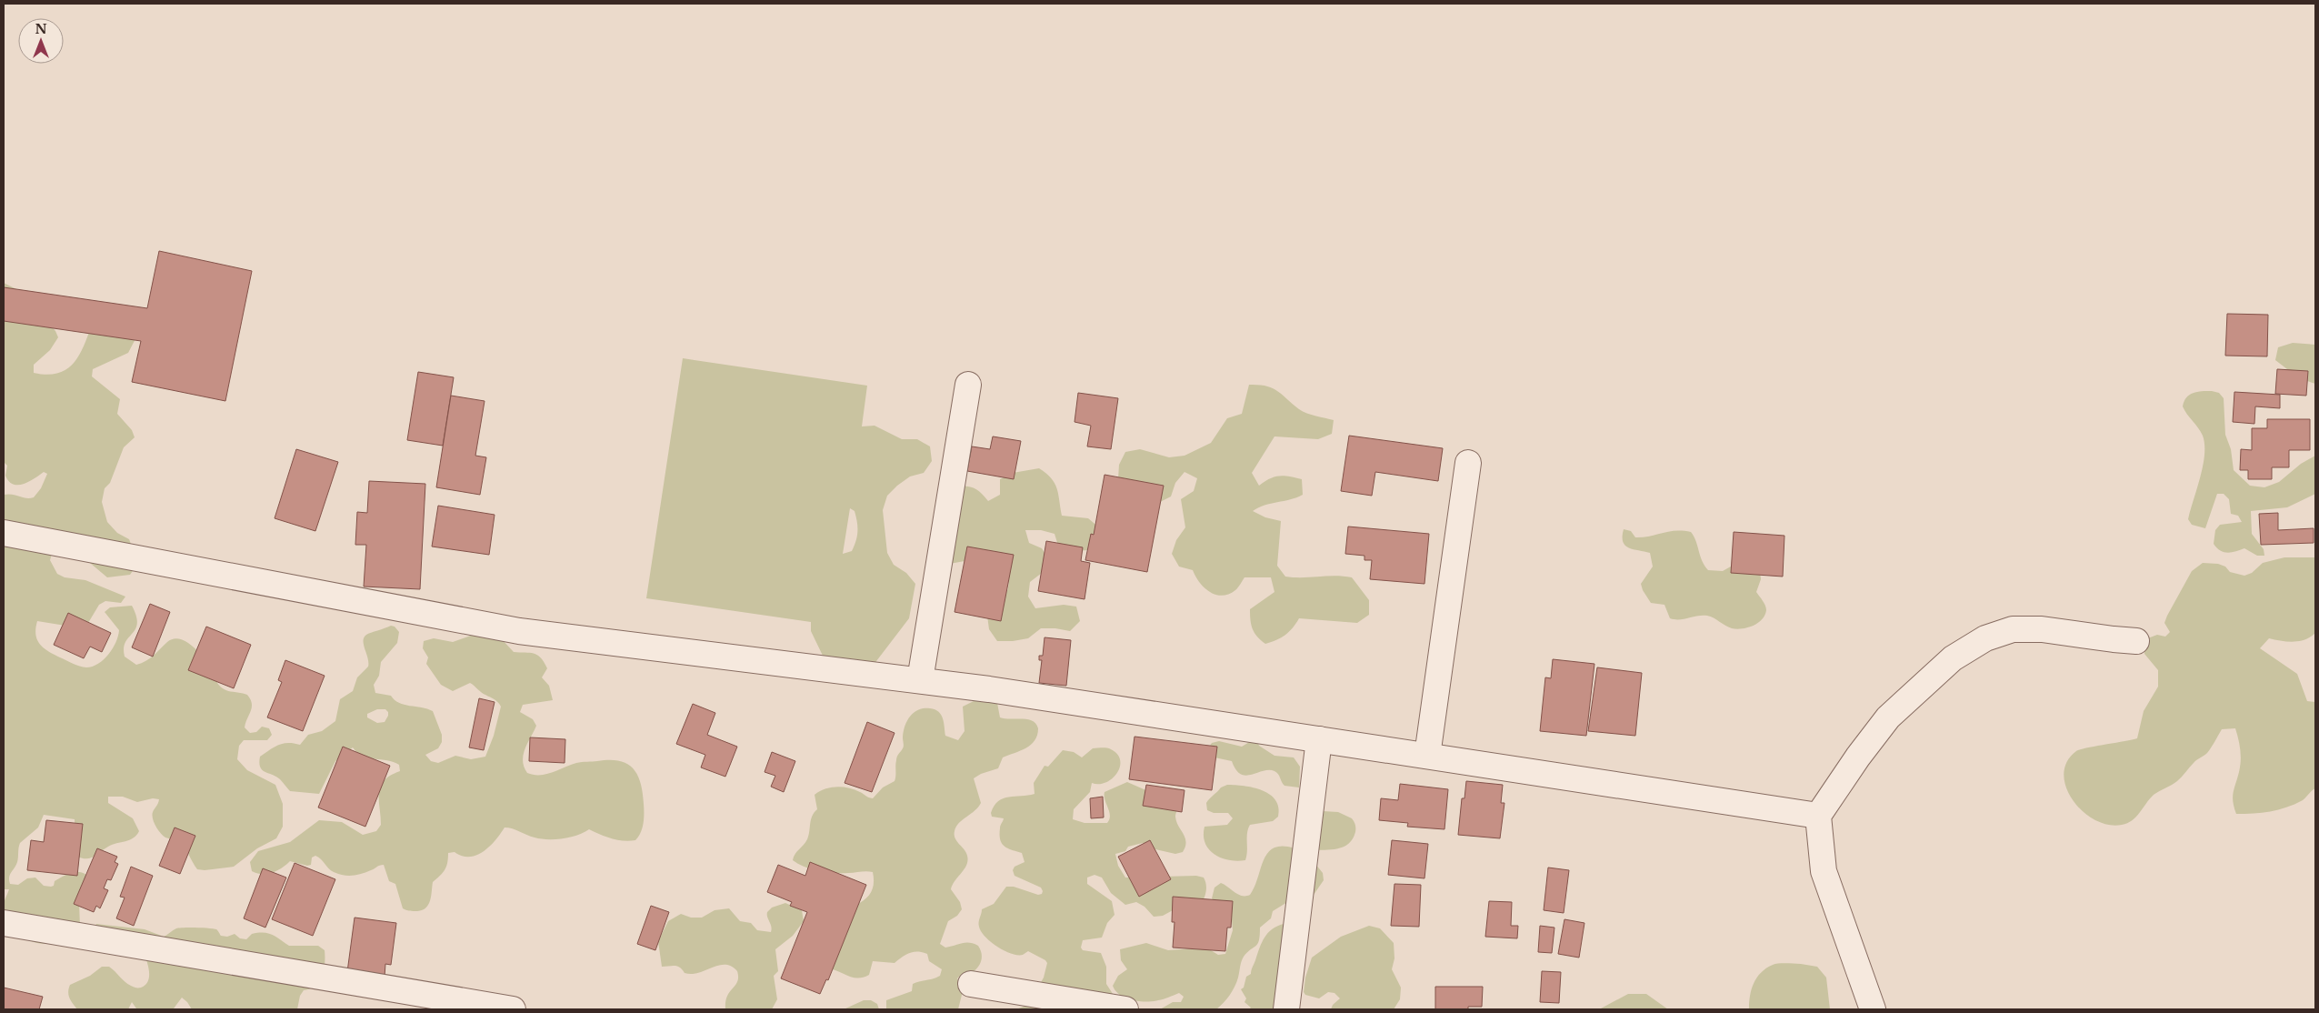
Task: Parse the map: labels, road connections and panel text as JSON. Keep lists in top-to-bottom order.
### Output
{
  "north": "top"
}
